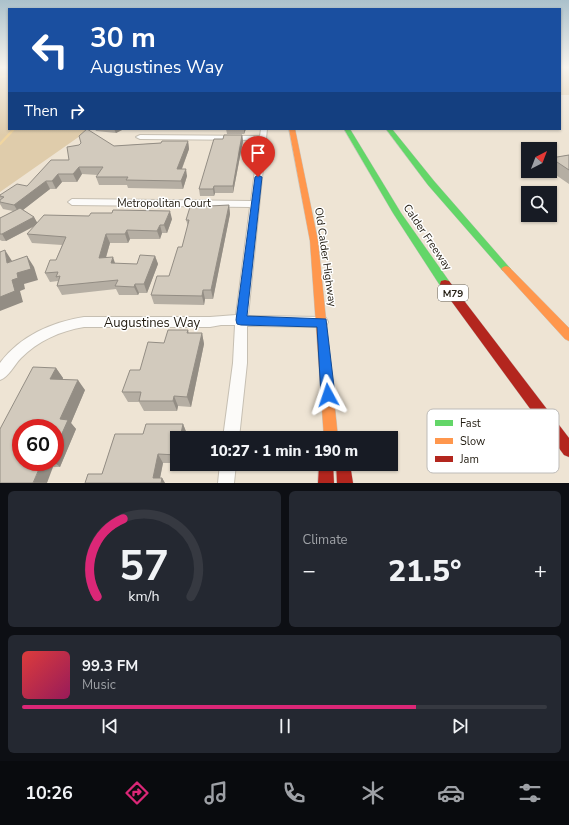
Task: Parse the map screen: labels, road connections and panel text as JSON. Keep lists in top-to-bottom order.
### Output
{
  "streets": {
    "main road": ["Calder Freeway", "Old Calder Highway", "M79"],
    "street": ["Metropolitan Court", "Augustines Way"]
  },
  "crossings": [
    ["Old Calder Highway", "Augustines Way"]
  ],
  "legend": ["Fast", "Slow", "Jam"],
  "north": "top right",
  "page": {
    "turn": ["30 m", "Augustines Way"],
    "then": "Then",
    "limit": "60",
    "trip": "10:27 · 1 min · 190 m",
    "tile": "Climate",
    "heat": ["−", "21.5°", "+"],
    "song": ["99.3 FM", "Music"],
    "tabs": "10:26",
    "gauge": ["57", "km/h"]
  }
}
